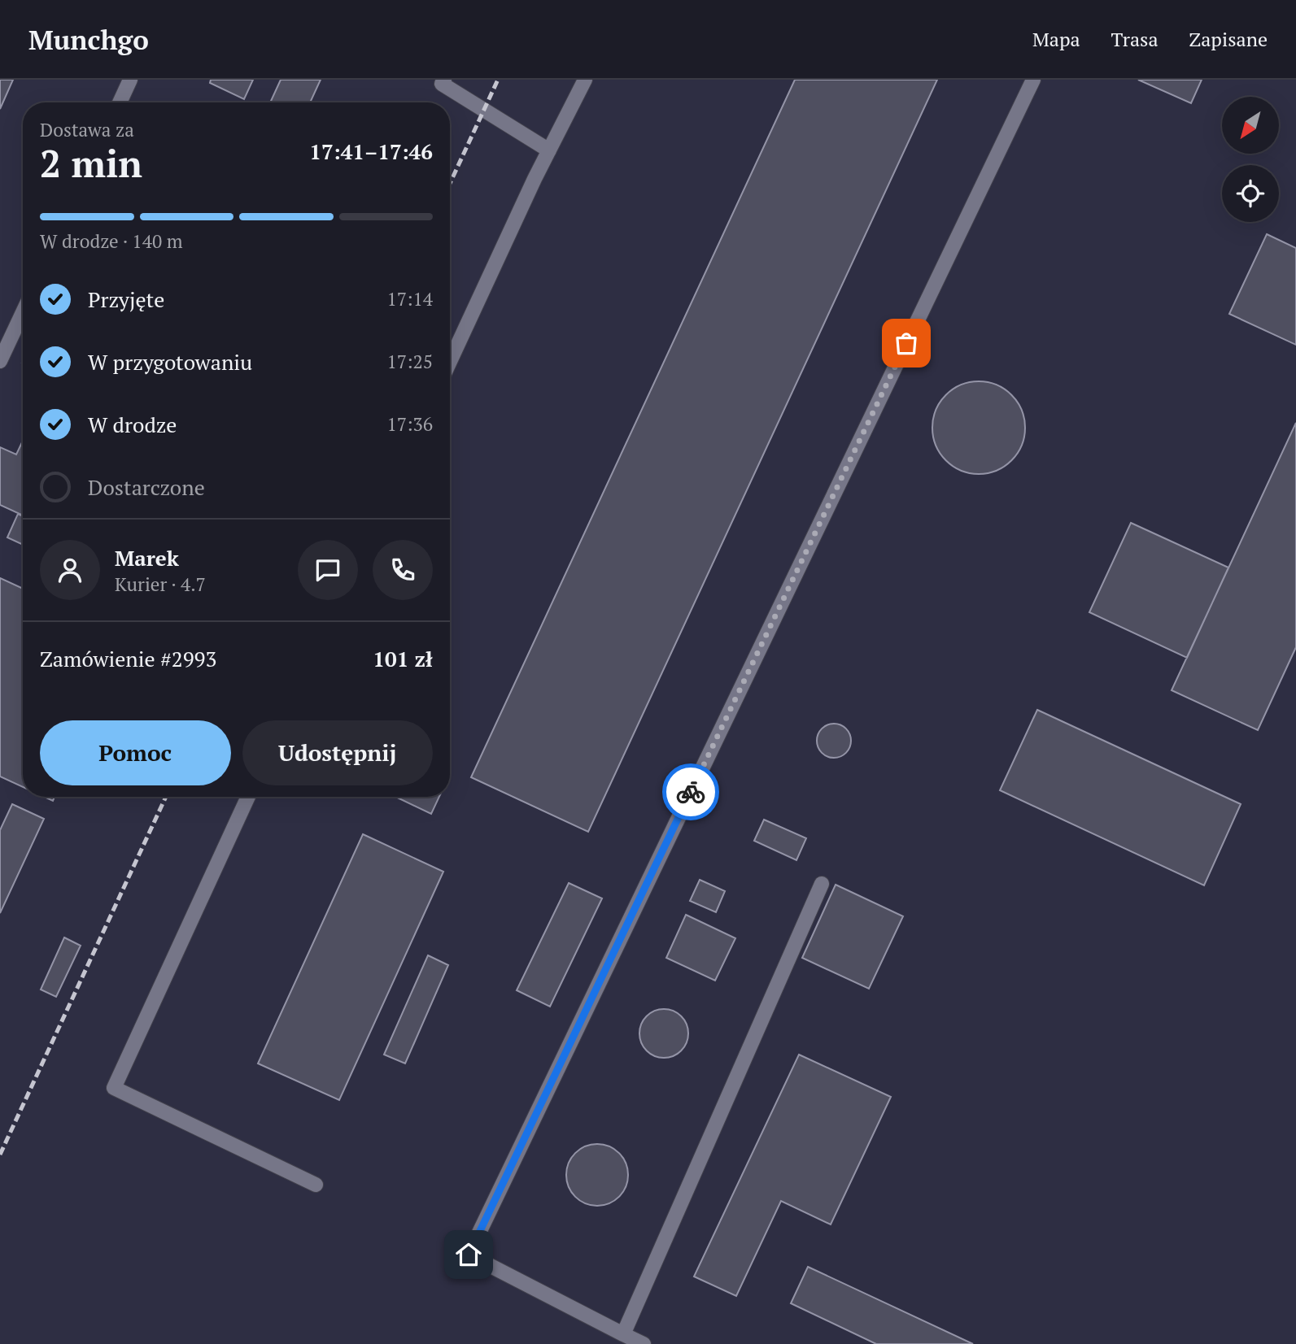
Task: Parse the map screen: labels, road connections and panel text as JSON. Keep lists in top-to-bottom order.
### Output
{
  "north": "bottom left",
  "page": {
    "header": "Munchgo",
    "nav": ["Mapa", "Trasa", "Zapisane"],
    "heading": ["2 min", "Dostawa za", "17:41–17:46"],
    "panel": [
      "Marek",
      "Kurier · 4.7",
      "Zamówienie #2993",
      "101 zł"
    ],
    "bar": "W drodze · 140 m",
    "list": [
      ["Przyjęte", "17:14"],
      ["W przygotowaniu", "17:25"],
      ["W drodze", "17:36"],
      "Dostarczone"
    ],
    "buttons": ["Pomoc", "Udostępnij"]
  }
}
